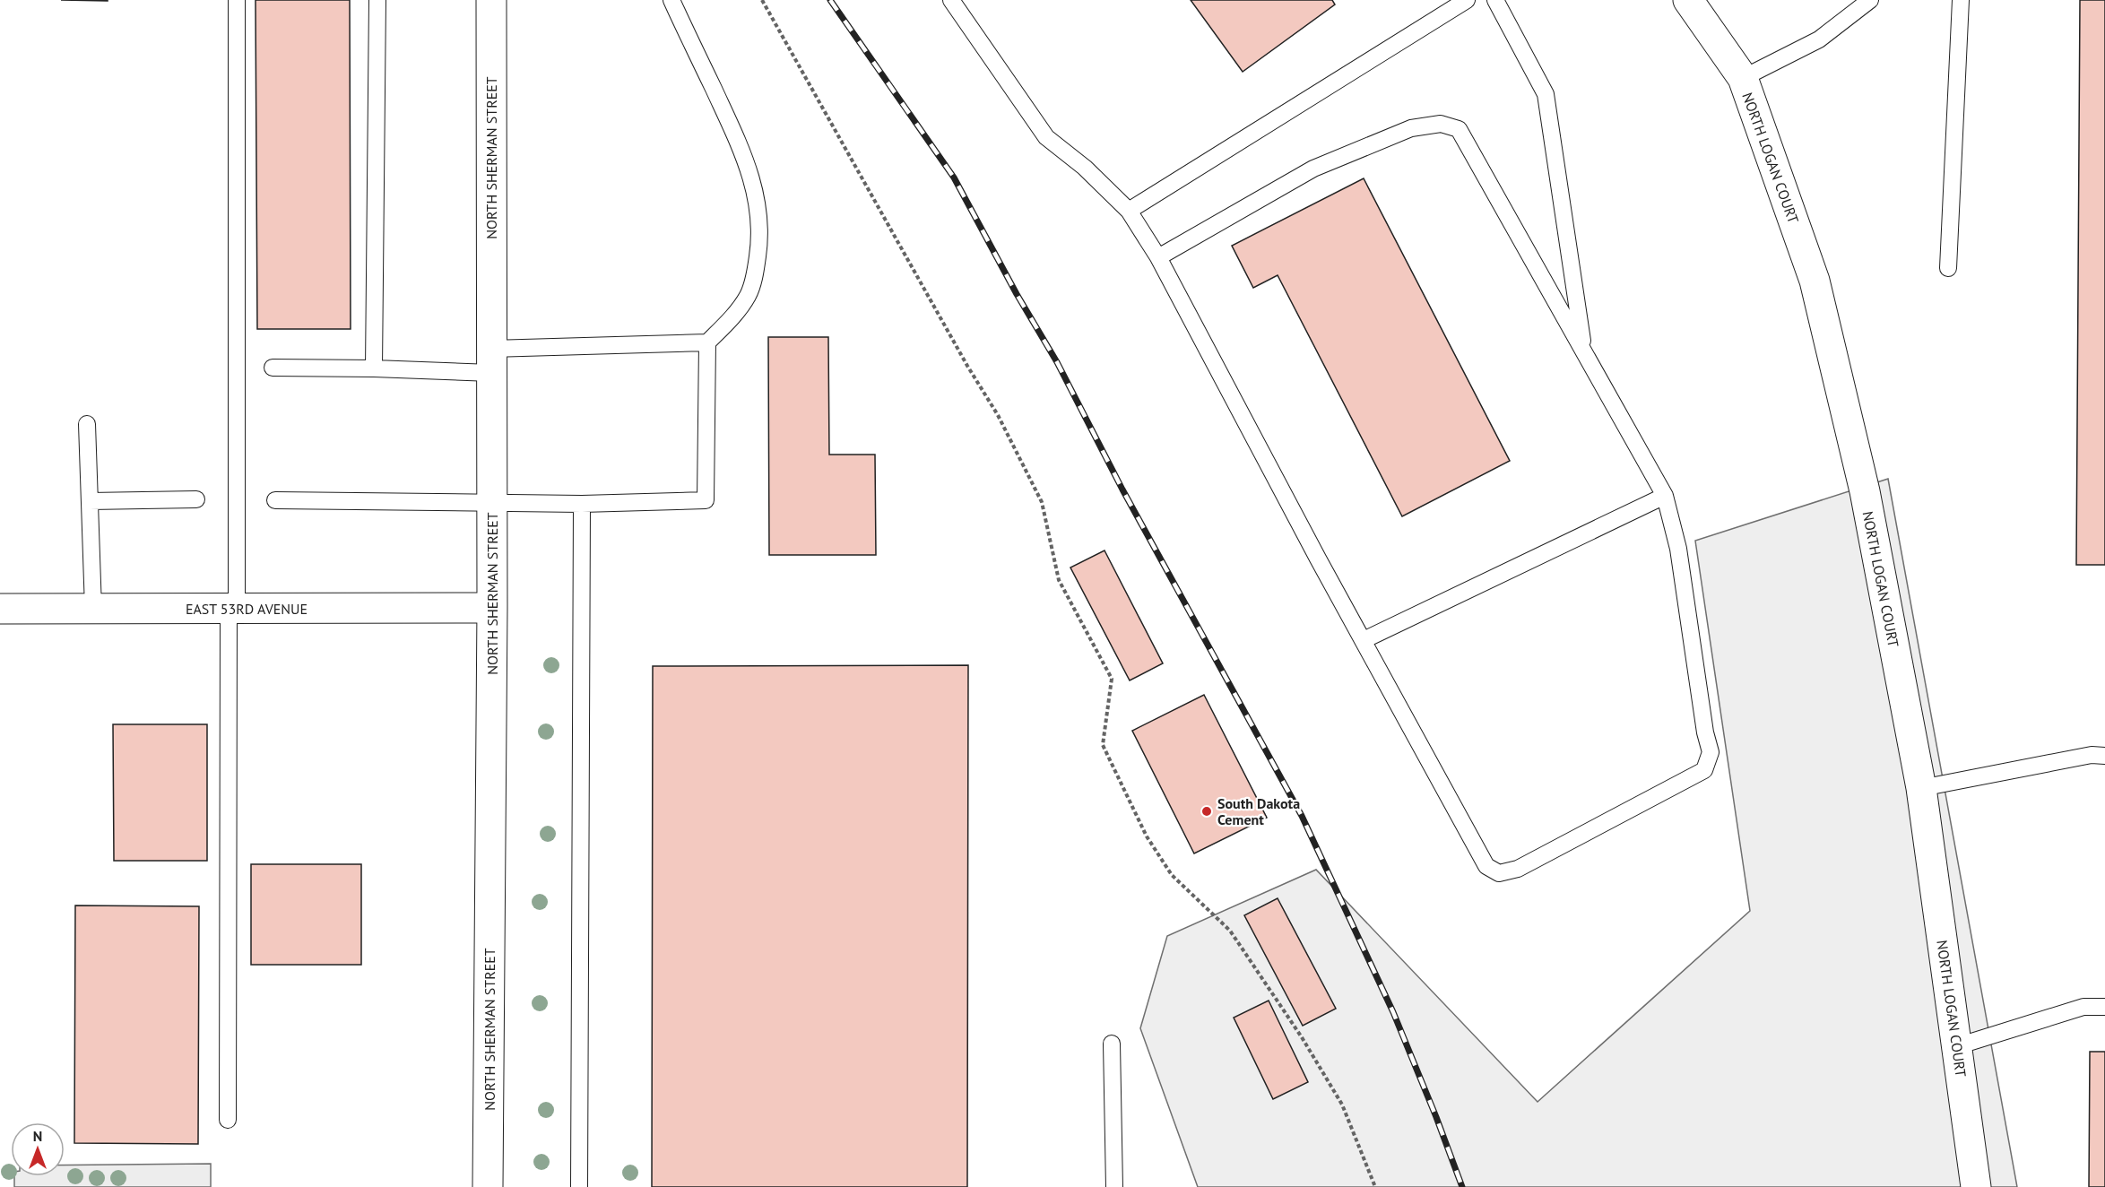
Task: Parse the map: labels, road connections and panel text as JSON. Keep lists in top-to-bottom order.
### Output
{
  "streets": {
    "street": ["NORTH SHERMAN STREET", "NORTH LOGAN COURT", "EAST 53RD AVENUE"]
  },
  "crossings": [
    ["NORTH SHERMAN STREET", "EAST 53RD AVENUE"]
  ],
  "places": ["South Dakota Cement"],
  "north": "top"
}
